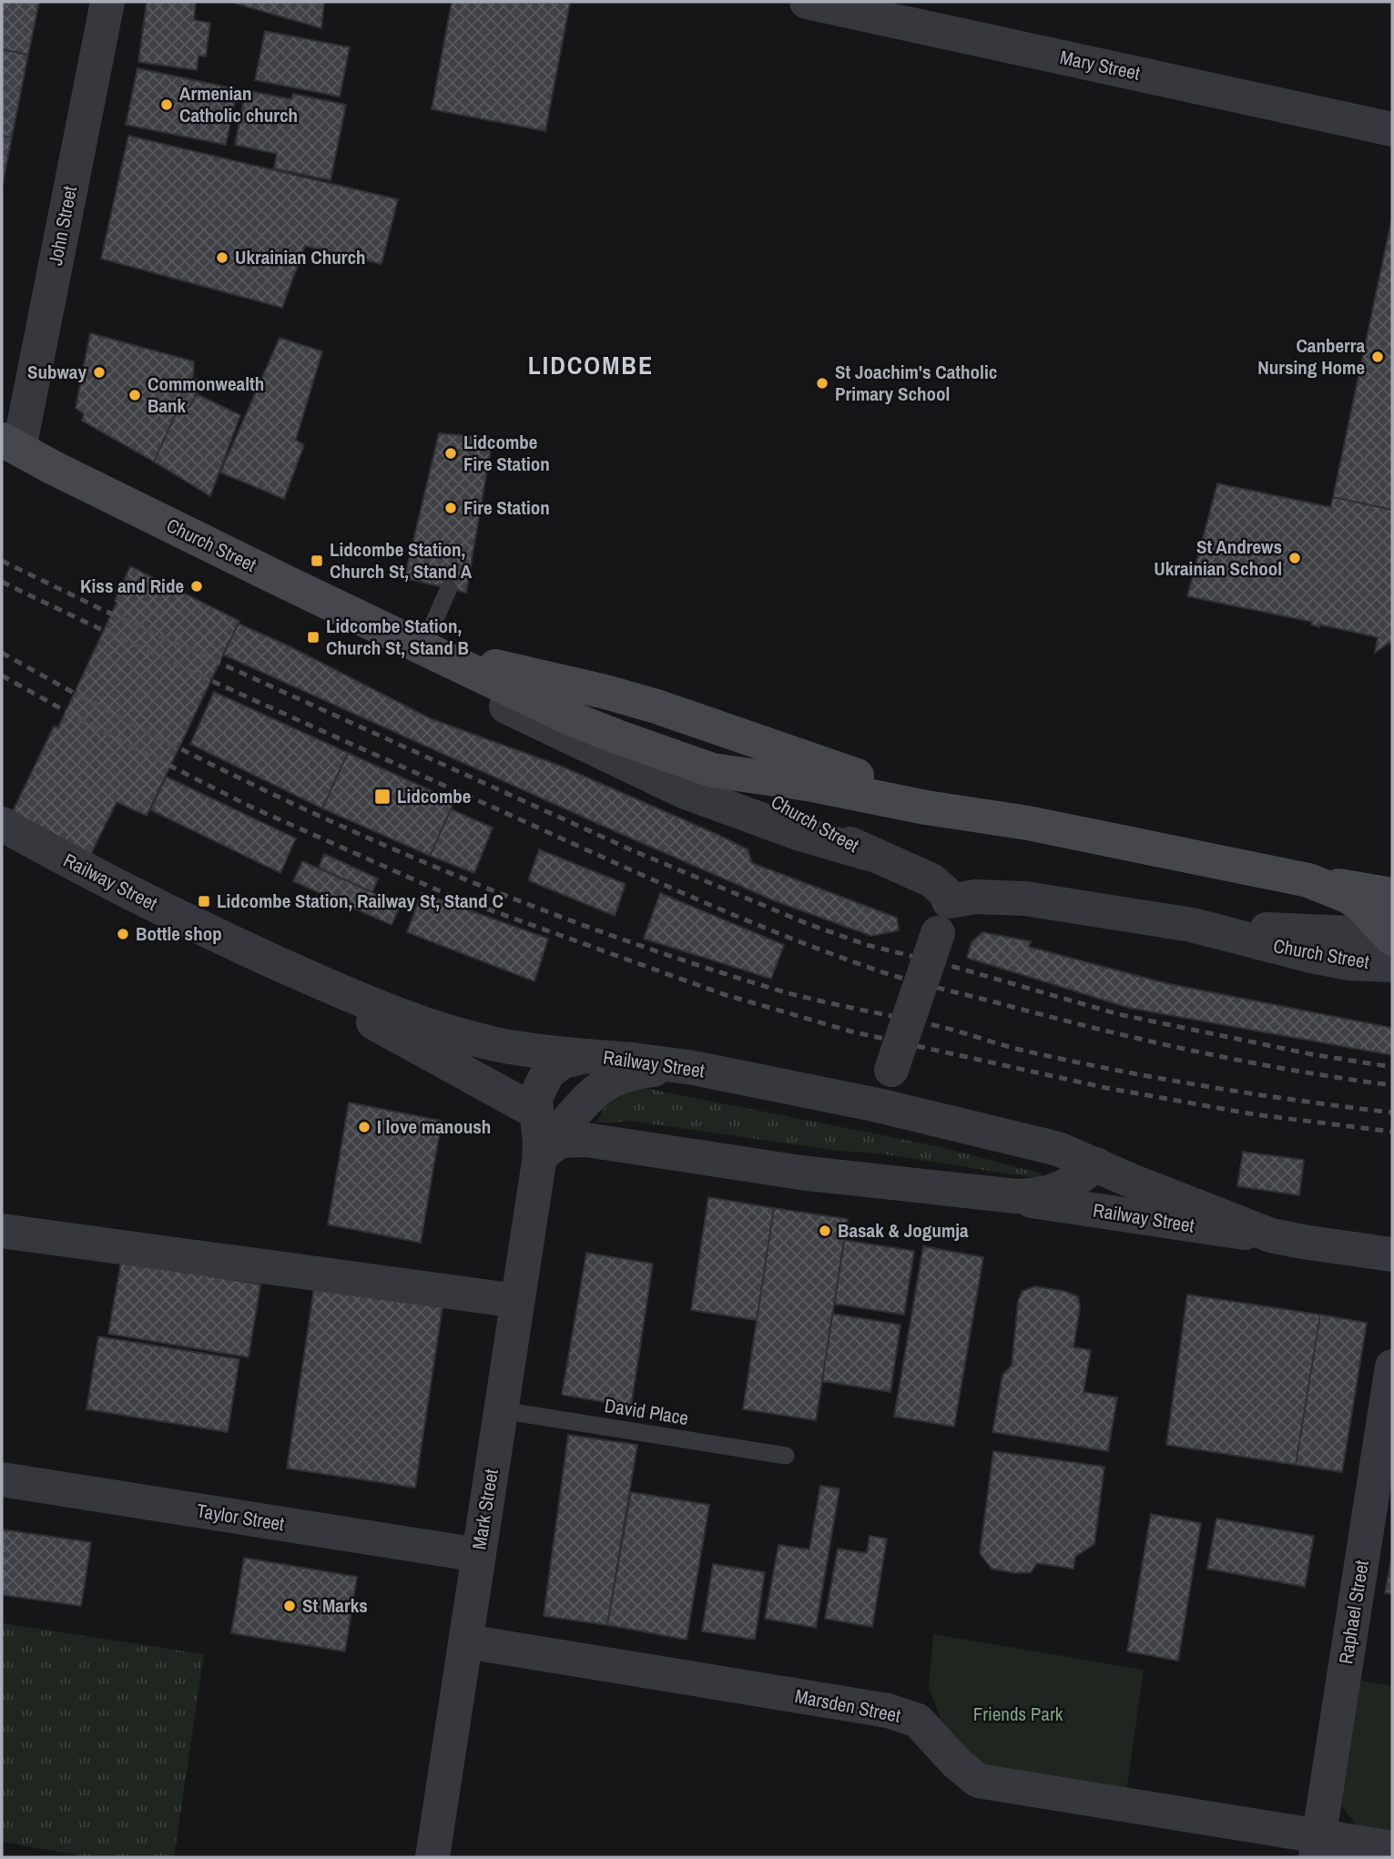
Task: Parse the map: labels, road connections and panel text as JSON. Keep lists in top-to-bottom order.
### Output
{
  "streets": {
    "main road": ["Church Street"],
    "street": [
      "Mary Street",
      "John Street",
      "Railway Street",
      "Mark Street",
      "Taylor Street",
      "Raphael Street",
      "Marsden Street"
    ],
    "lane": ["David Place"]
  },
  "crossings": [
    ["John Street", "Church Street"],
    ["Railway Street", "Mark Street"],
    ["David Place", "Mark Street"],
    ["Mark Street", "Taylor Street"],
    ["Mark Street", "Marsden Street"],
    ["Raphael Street", "Marsden Street"]
  ],
  "districts": ["LIDCOMBE"],
  "parks": ["Friends Park"],
  "places": {
    "other": [
      "Armenian Catholic church",
      "Ukrainian Church",
      "Canberra Nursing Home",
      "Subway",
      "St Joachim's Catholic Primary School",
      "Commonwealth Bank",
      "Lidcombe Fire Station",
      "Fire Station",
      "St Andrews Ukrainian School",
      "Kiss and Ride",
      "Bottle shop",
      "I love manoush",
      "Basak & Jogumja",
      "St Marks"
    ],
    "transit": [
      "Lidcombe Station, Church St, Stand A",
      "Lidcombe Station, Church St, Stand B",
      "Lidcombe",
      "Lidcombe Station, Railway St, Stand C"
    ]
  }
}
